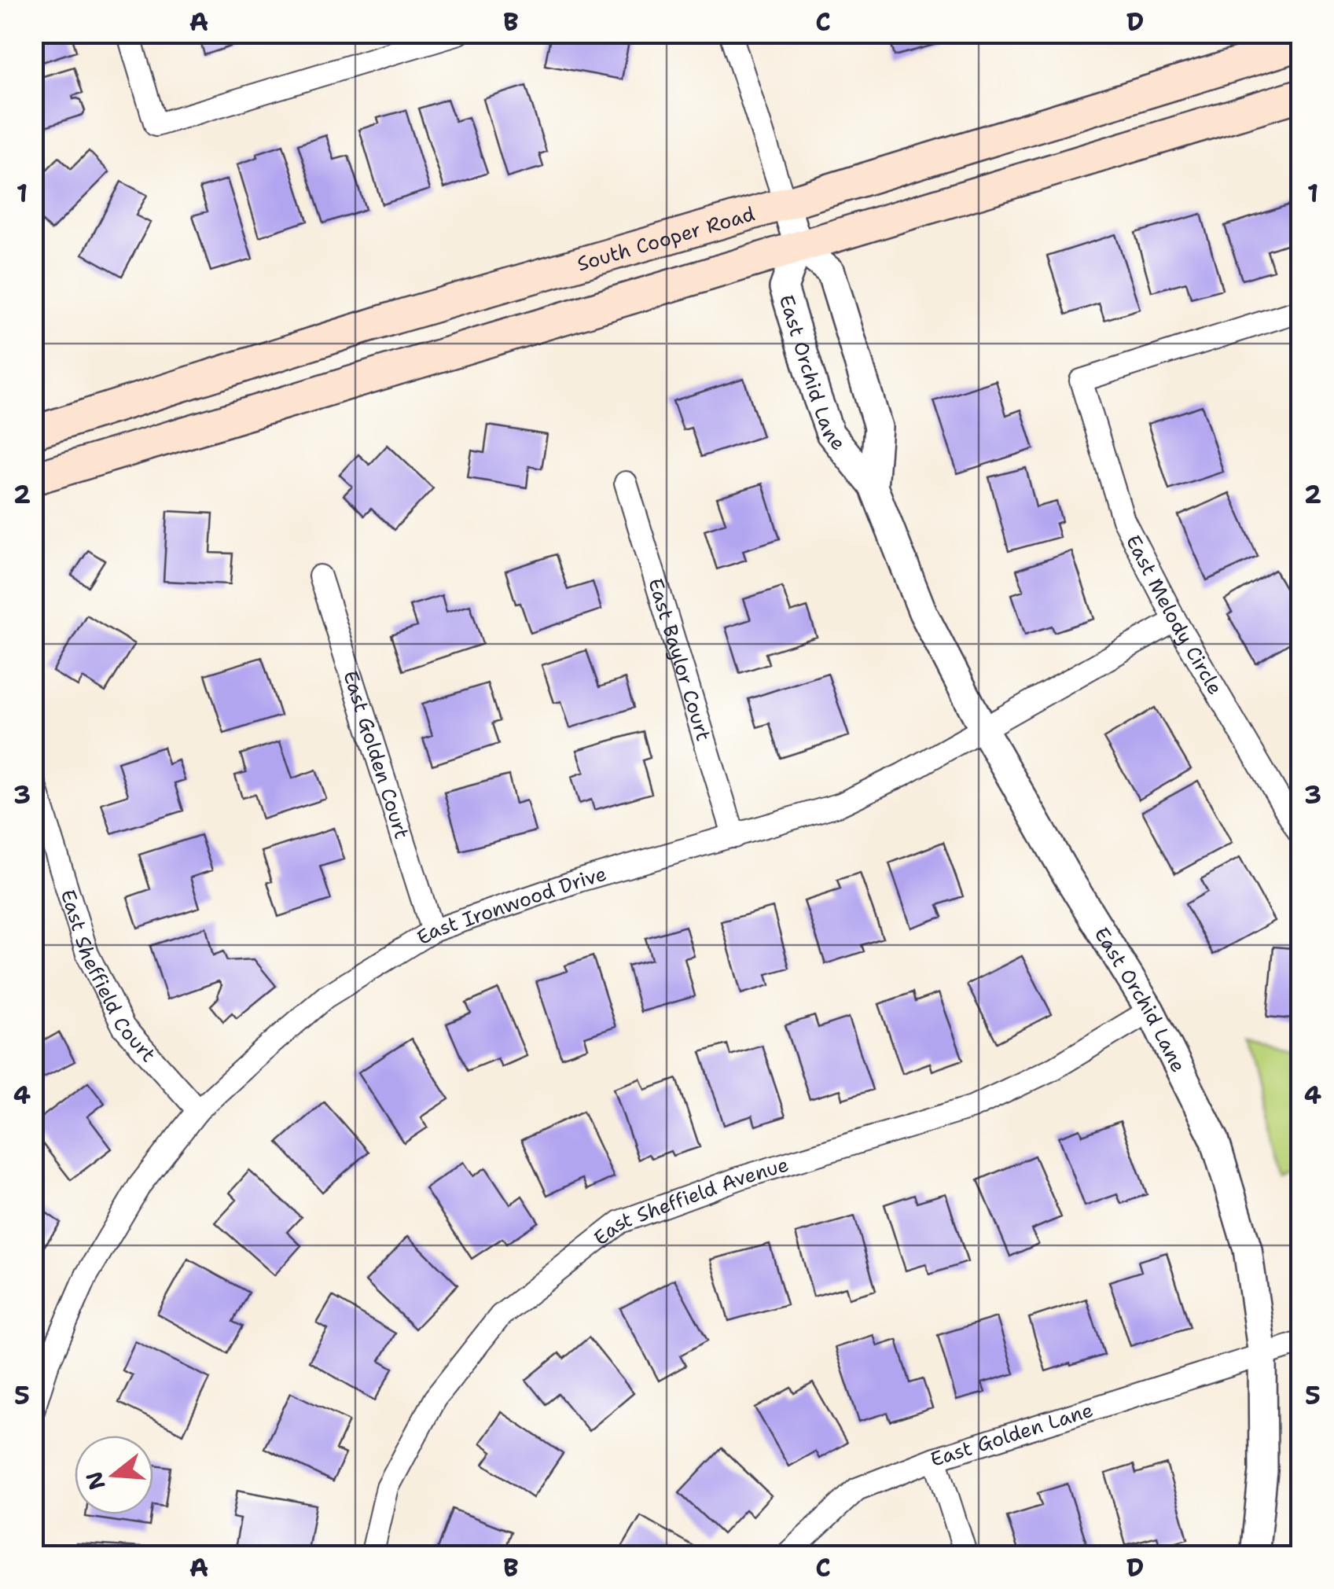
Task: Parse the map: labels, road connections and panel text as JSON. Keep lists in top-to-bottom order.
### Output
{
  "streets": {
    "main road": ["South Cooper Road"],
    "street": [
      "East Orchid Lane",
      "East Melody Circle",
      "East Baylor Court",
      "East Golden Court",
      "East Ironwood Drive",
      "East Sheffield Court",
      "East Sheffield Avenue",
      "East Golden Lane"
    ]
  },
  "crossings": [
    ["East Orchid Lane", "East Ironwood Drive"],
    ["East Orchid Lane", "East Sheffield Avenue"],
    ["East Orchid Lane", "East Golden Lane"],
    ["East Melody Circle", "East Ironwood Drive"],
    ["East Baylor Court", "East Ironwood Drive"],
    ["East Golden Court", "East Ironwood Drive"],
    ["East Ironwood Drive", "East Sheffield Court"]
  ],
  "north": "left",
  "grid": {
    "columns": [
      "A",
      "B",
      "C",
      "D"
    ],
    "rows": [
      "1",
      "2",
      "3",
      "4",
      "5"
    ]
  }
}
